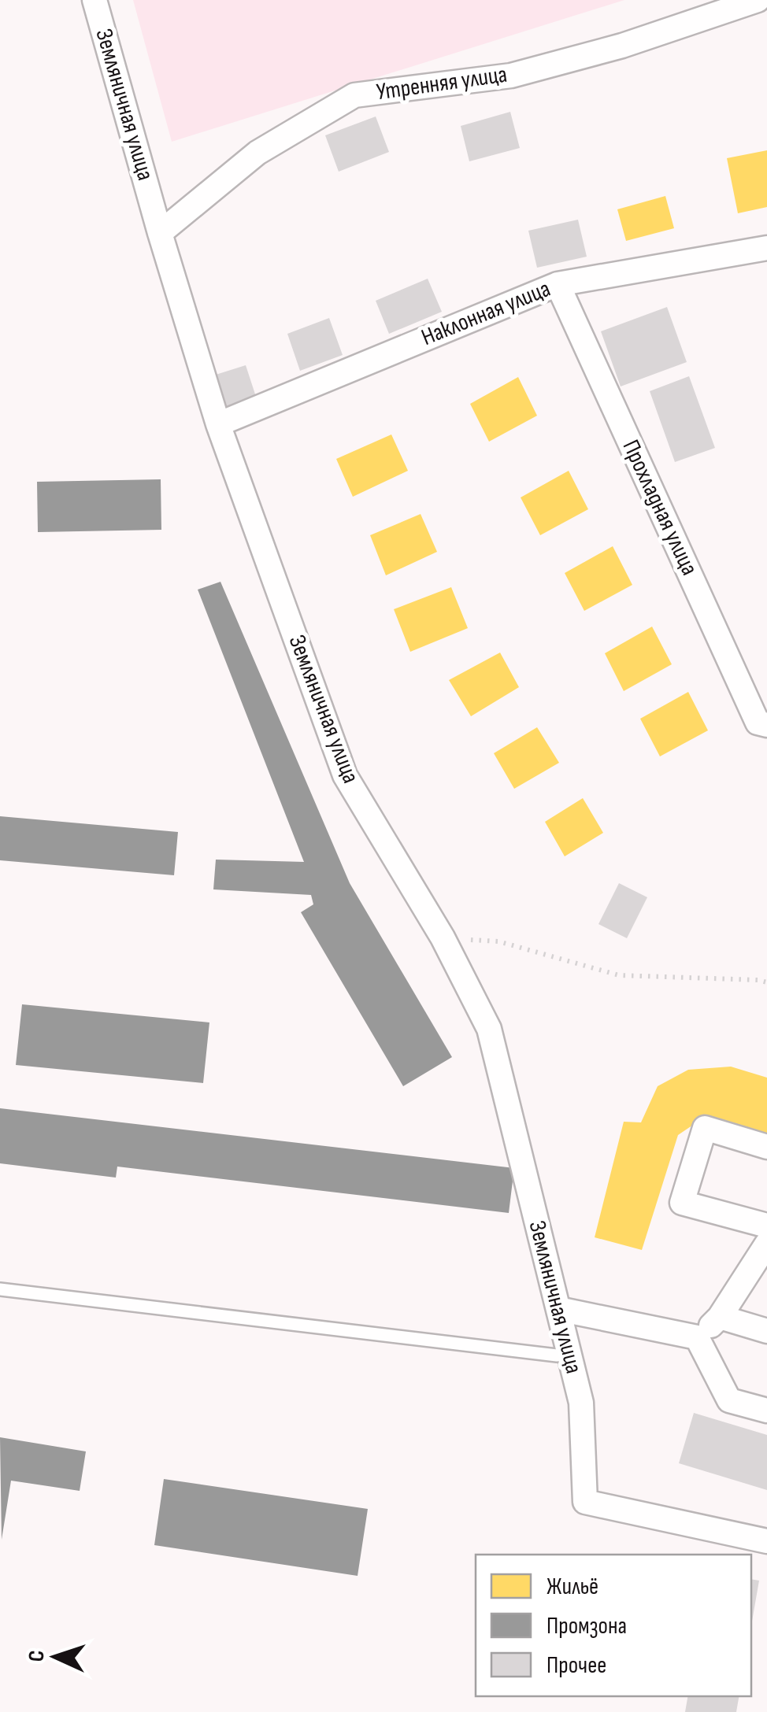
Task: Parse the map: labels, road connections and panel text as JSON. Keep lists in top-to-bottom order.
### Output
{
  "streets": {
    "street": [
      "Утренняя улица",
      "Земляничная улица",
      "Наклонная улица",
      "Прохладная улица"
    ]
  },
  "crossings": [
    ["Утренняя улица", "Земляничная улица"],
    ["Земляничная улица", "Наклонная улица"],
    ["Наклонная улица", "Прохладная улица"]
  ],
  "legend": ["Жильё", "Промзона", "Прочее"],
  "north": "left"
}
